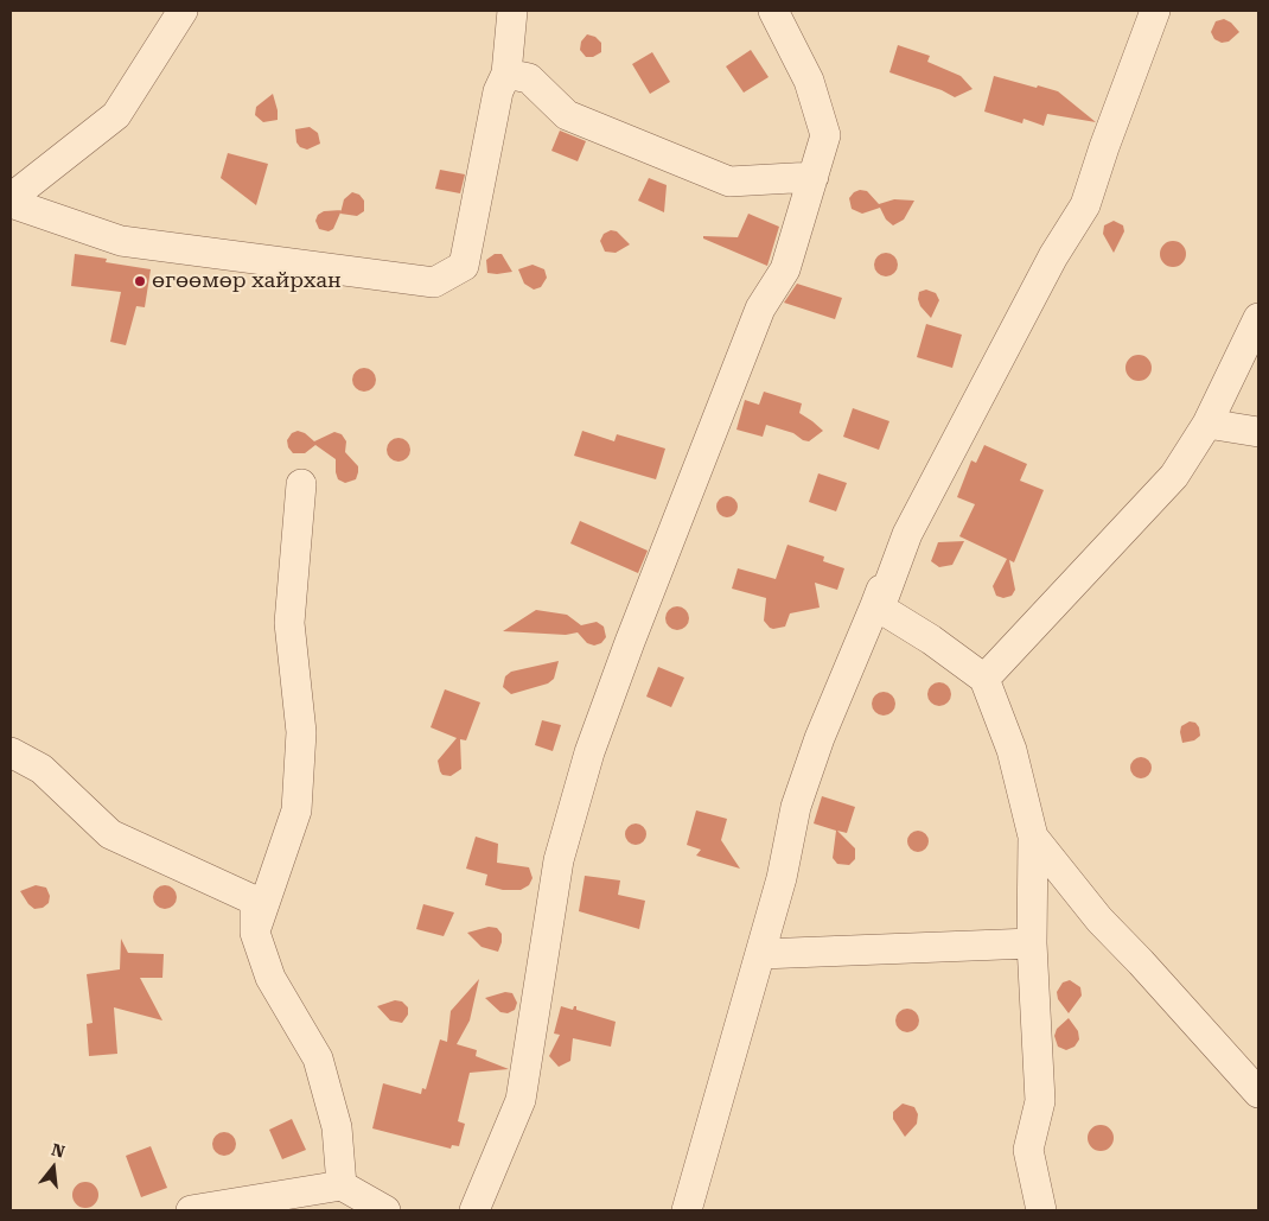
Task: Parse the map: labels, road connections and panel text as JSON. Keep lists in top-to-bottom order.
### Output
{
  "places": ["өгөөмөр хайрхан"],
  "north": "top"
}
